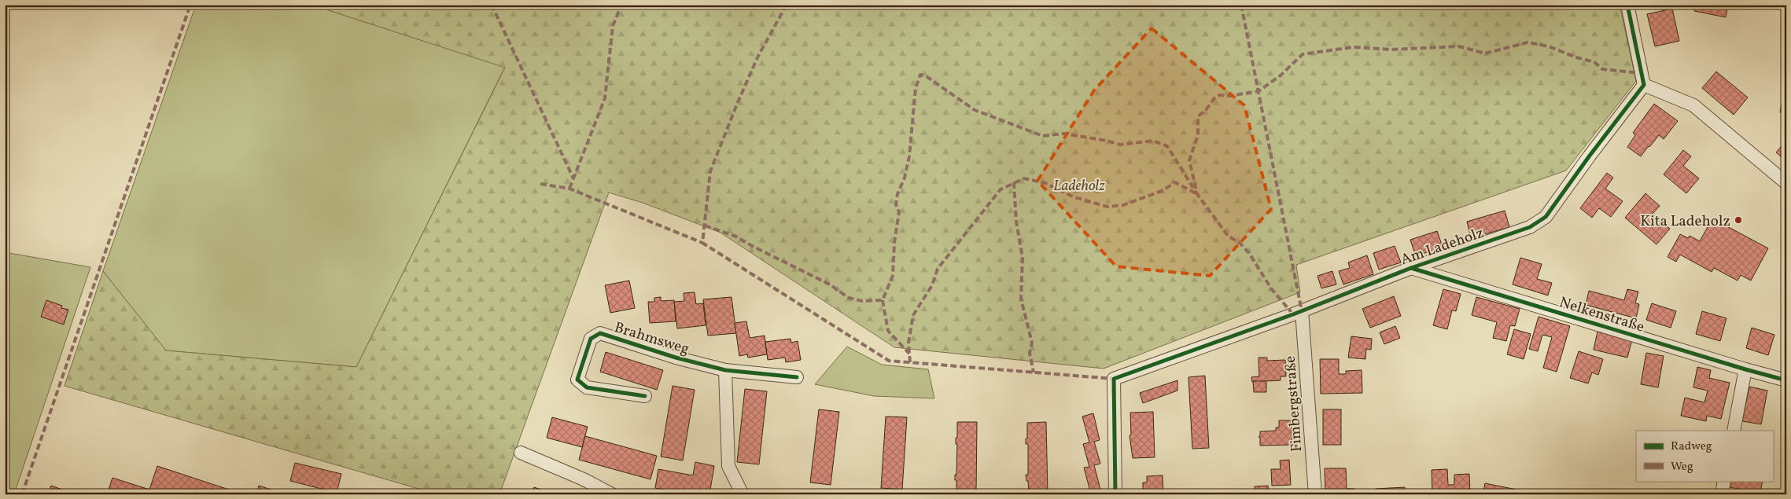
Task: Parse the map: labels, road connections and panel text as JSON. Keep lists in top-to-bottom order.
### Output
{
  "streets": {
    "street": [
      "Am Ladeholz",
      "Nelkenstraße",
      "Brahmsweg",
      "Fimbergstraße"
    ]
  },
  "crossings": [
    ["Am Ladeholz", "Nelkenstraße"],
    ["Am Ladeholz", "Fimbergstraße"]
  ],
  "parks": ["Ladeholz"],
  "places": ["Kita Ladeholz"],
  "legend": ["Radweg", "Weg"]
}
